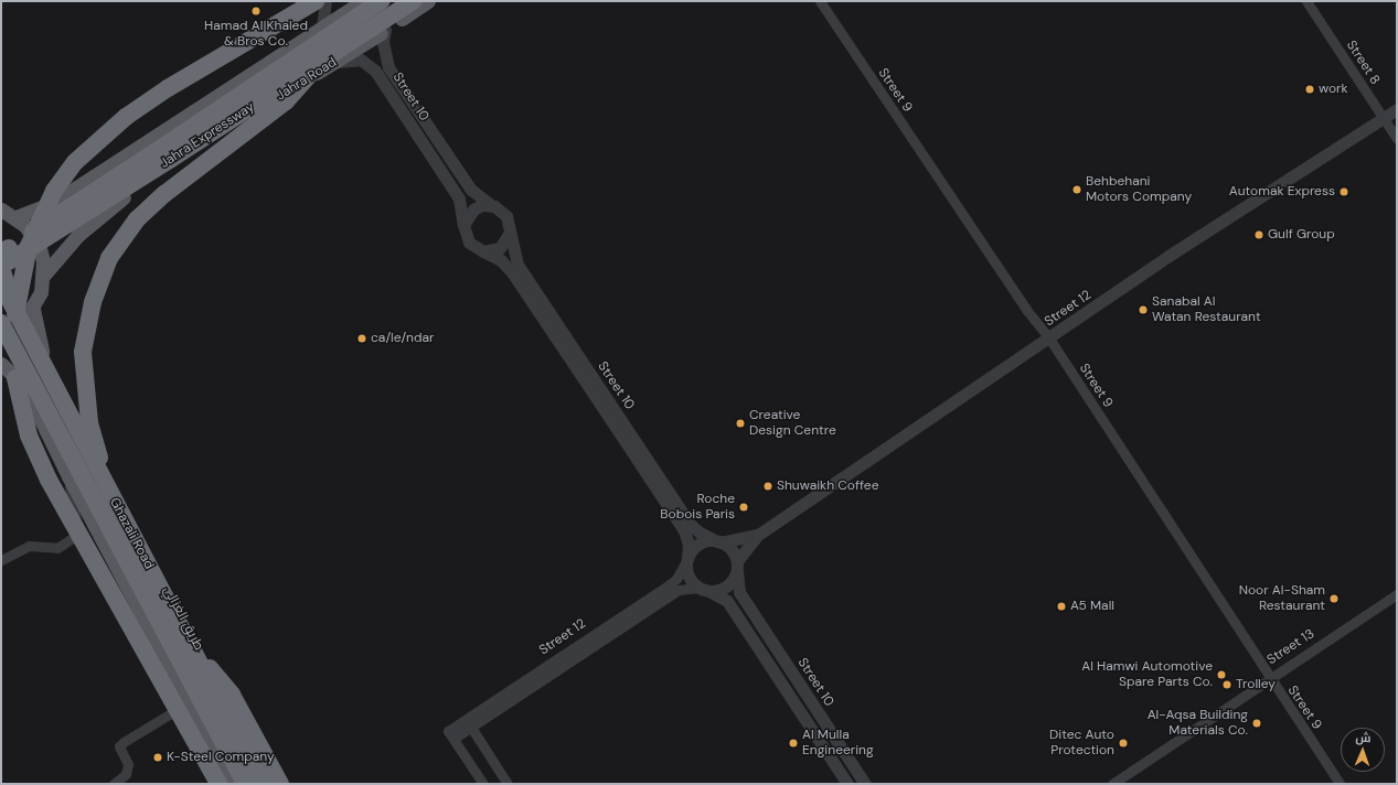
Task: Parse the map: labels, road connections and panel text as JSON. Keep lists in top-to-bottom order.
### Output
{
  "streets": {
    "highway": ["Jahra Expressway", "Ghazali Road"],
    "main road": ["Jahra Road", "طريق الغزالي"],
    "street": [
      "Street 8",
      "Street 9",
      "Street 10",
      "Street 12",
      "Street 13"
    ]
  },
  "crossings": [
    ["Street 8", "Street 12"],
    ["Jahra Road", "Street 10"],
    ["Jahra Road", "Jahra Expressway"],
    ["Street 9", "Street 12"],
    ["Street 9", "Street 13"],
    ["Street 10", "Jahra Expressway"],
    ["Street 10", "Street 12"]
  ],
  "places": [
    "Hamad Al Khaled & Bros Co.",
    "work",
    "Behbehani Motors Company",
    "Automak Express",
    "Gulf Group",
    "Sanabal Al Watan Restaurant",
    "ca/le/ndar",
    "Creative Design Centre",
    "Shuwaikh Coffee",
    "Roche Bobois Paris",
    "Noor Al-Sham Restaurant",
    "A5 Mall",
    "Al Hamwi Automotive Spare Parts Co.",
    "Trolley",
    "Al-Aqsa Building Materials Co.",
    "Al Mulla Engineering",
    "Ditec Auto Protection",
    "K-Steel Company"
  ],
  "north": "top"
}
